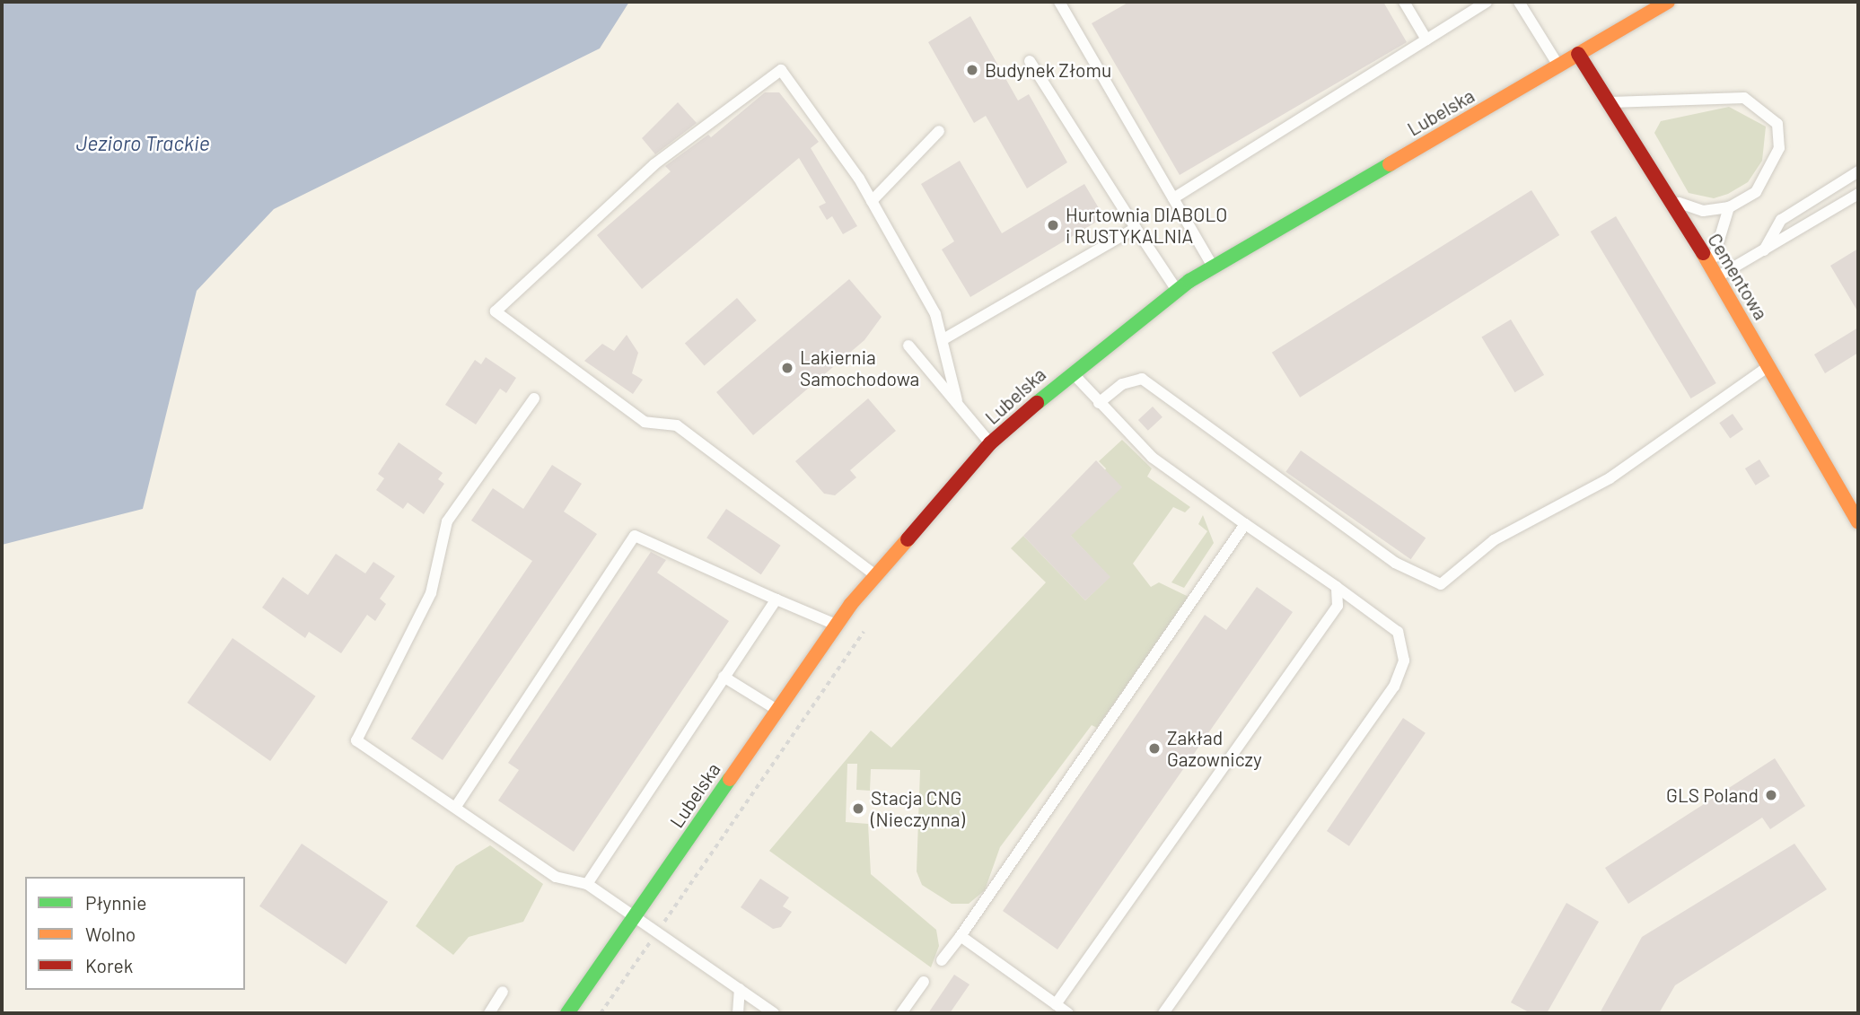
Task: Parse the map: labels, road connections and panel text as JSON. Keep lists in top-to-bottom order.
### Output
{
  "streets": {
    "street": ["Lubelska", "Cementowa"]
  },
  "crossings": [
    ["Lubelska", "Cementowa"]
  ],
  "water": ["Jezioro Trackie"],
  "places": [
    "Budynek Złomu",
    "Hurtownia DIABOLO i RUSTYKALNIA",
    "Lakiernia Samochodowa",
    "Zakład Gazowniczy",
    "GLS Poland",
    "Stacja CNG (Nieczynna)"
  ],
  "legend": ["Płynnie", "Wolno", "Korek"]
}
